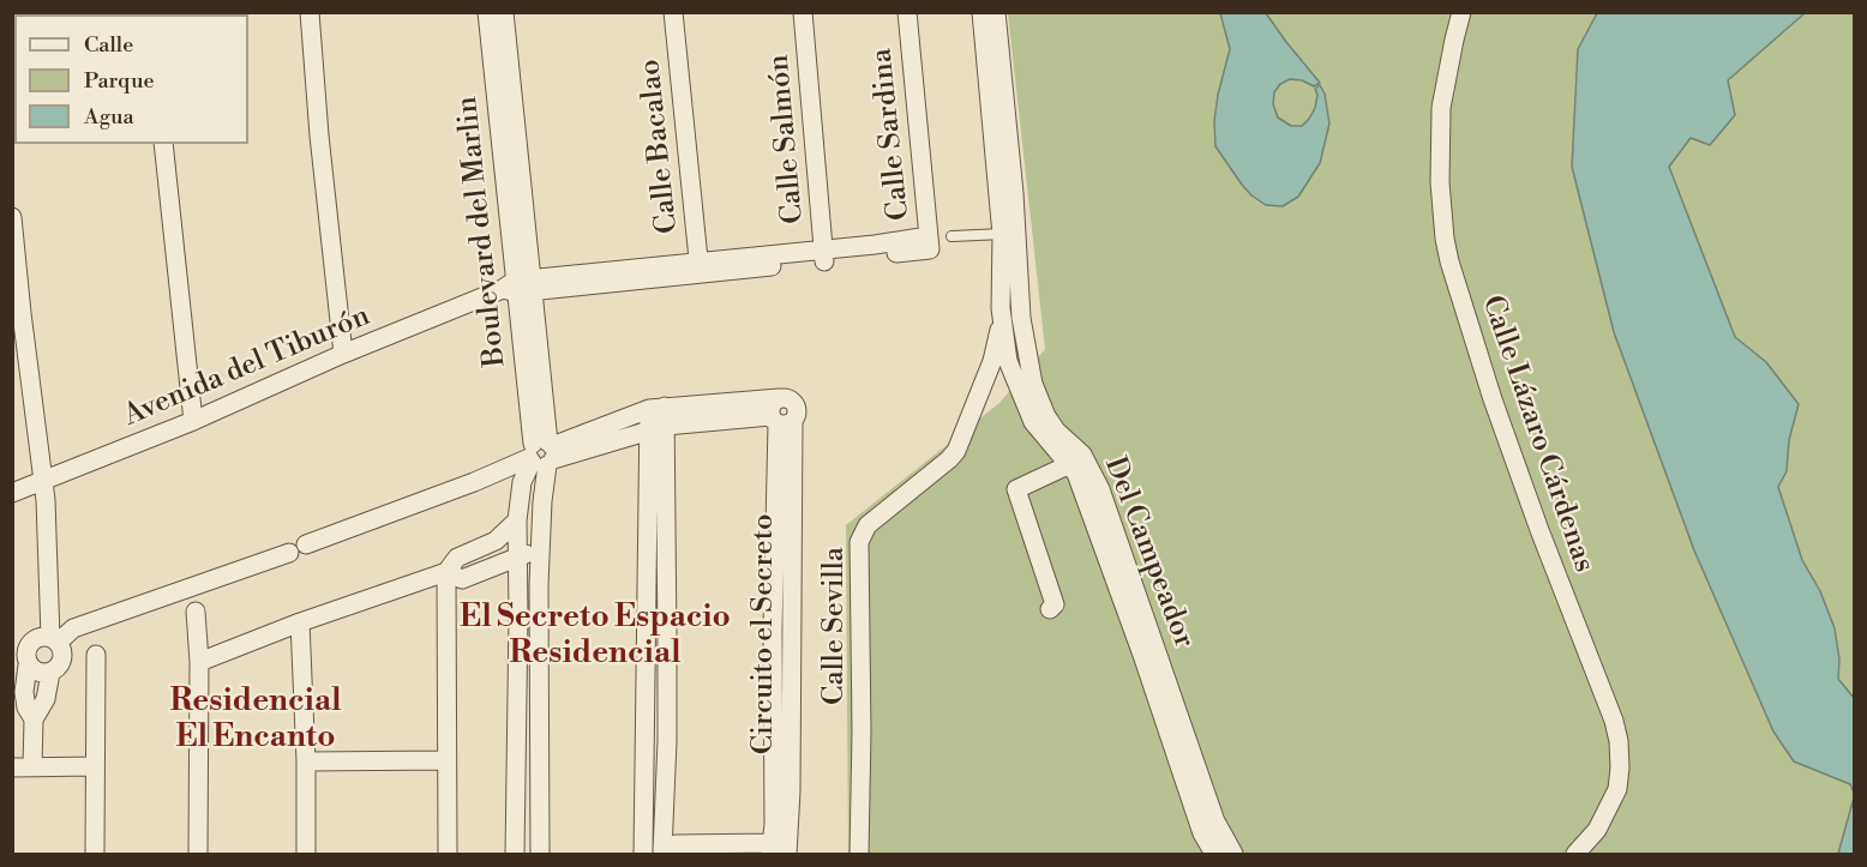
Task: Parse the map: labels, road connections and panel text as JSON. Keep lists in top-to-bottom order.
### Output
{
  "streets": {
    "street": [
      "Calle Sardina",
      "Calle Salmón",
      "Calle Bacalao",
      "Boulevard del Marlin",
      "Avenida del Tiburón",
      "Calle Lázaro Cárdenas",
      "Del Campeador",
      "Calle Sevilla",
      "Circuito el Secreto"
    ]
  },
  "crossings": [
    ["Calle Sardina", "Avenida del Tiburón"],
    ["Calle Salmón", "Avenida del Tiburón"],
    ["Calle Bacalao", "Avenida del Tiburón"],
    ["Boulevard del Marlin", "Avenida del Tiburón"],
    ["Del Campeador", "Calle Sevilla"]
  ],
  "districts": ["El Secreto Espacio Residencial", "Residencial El Encanto"],
  "legend": ["Calle", "Parque", "Agua"]
}
